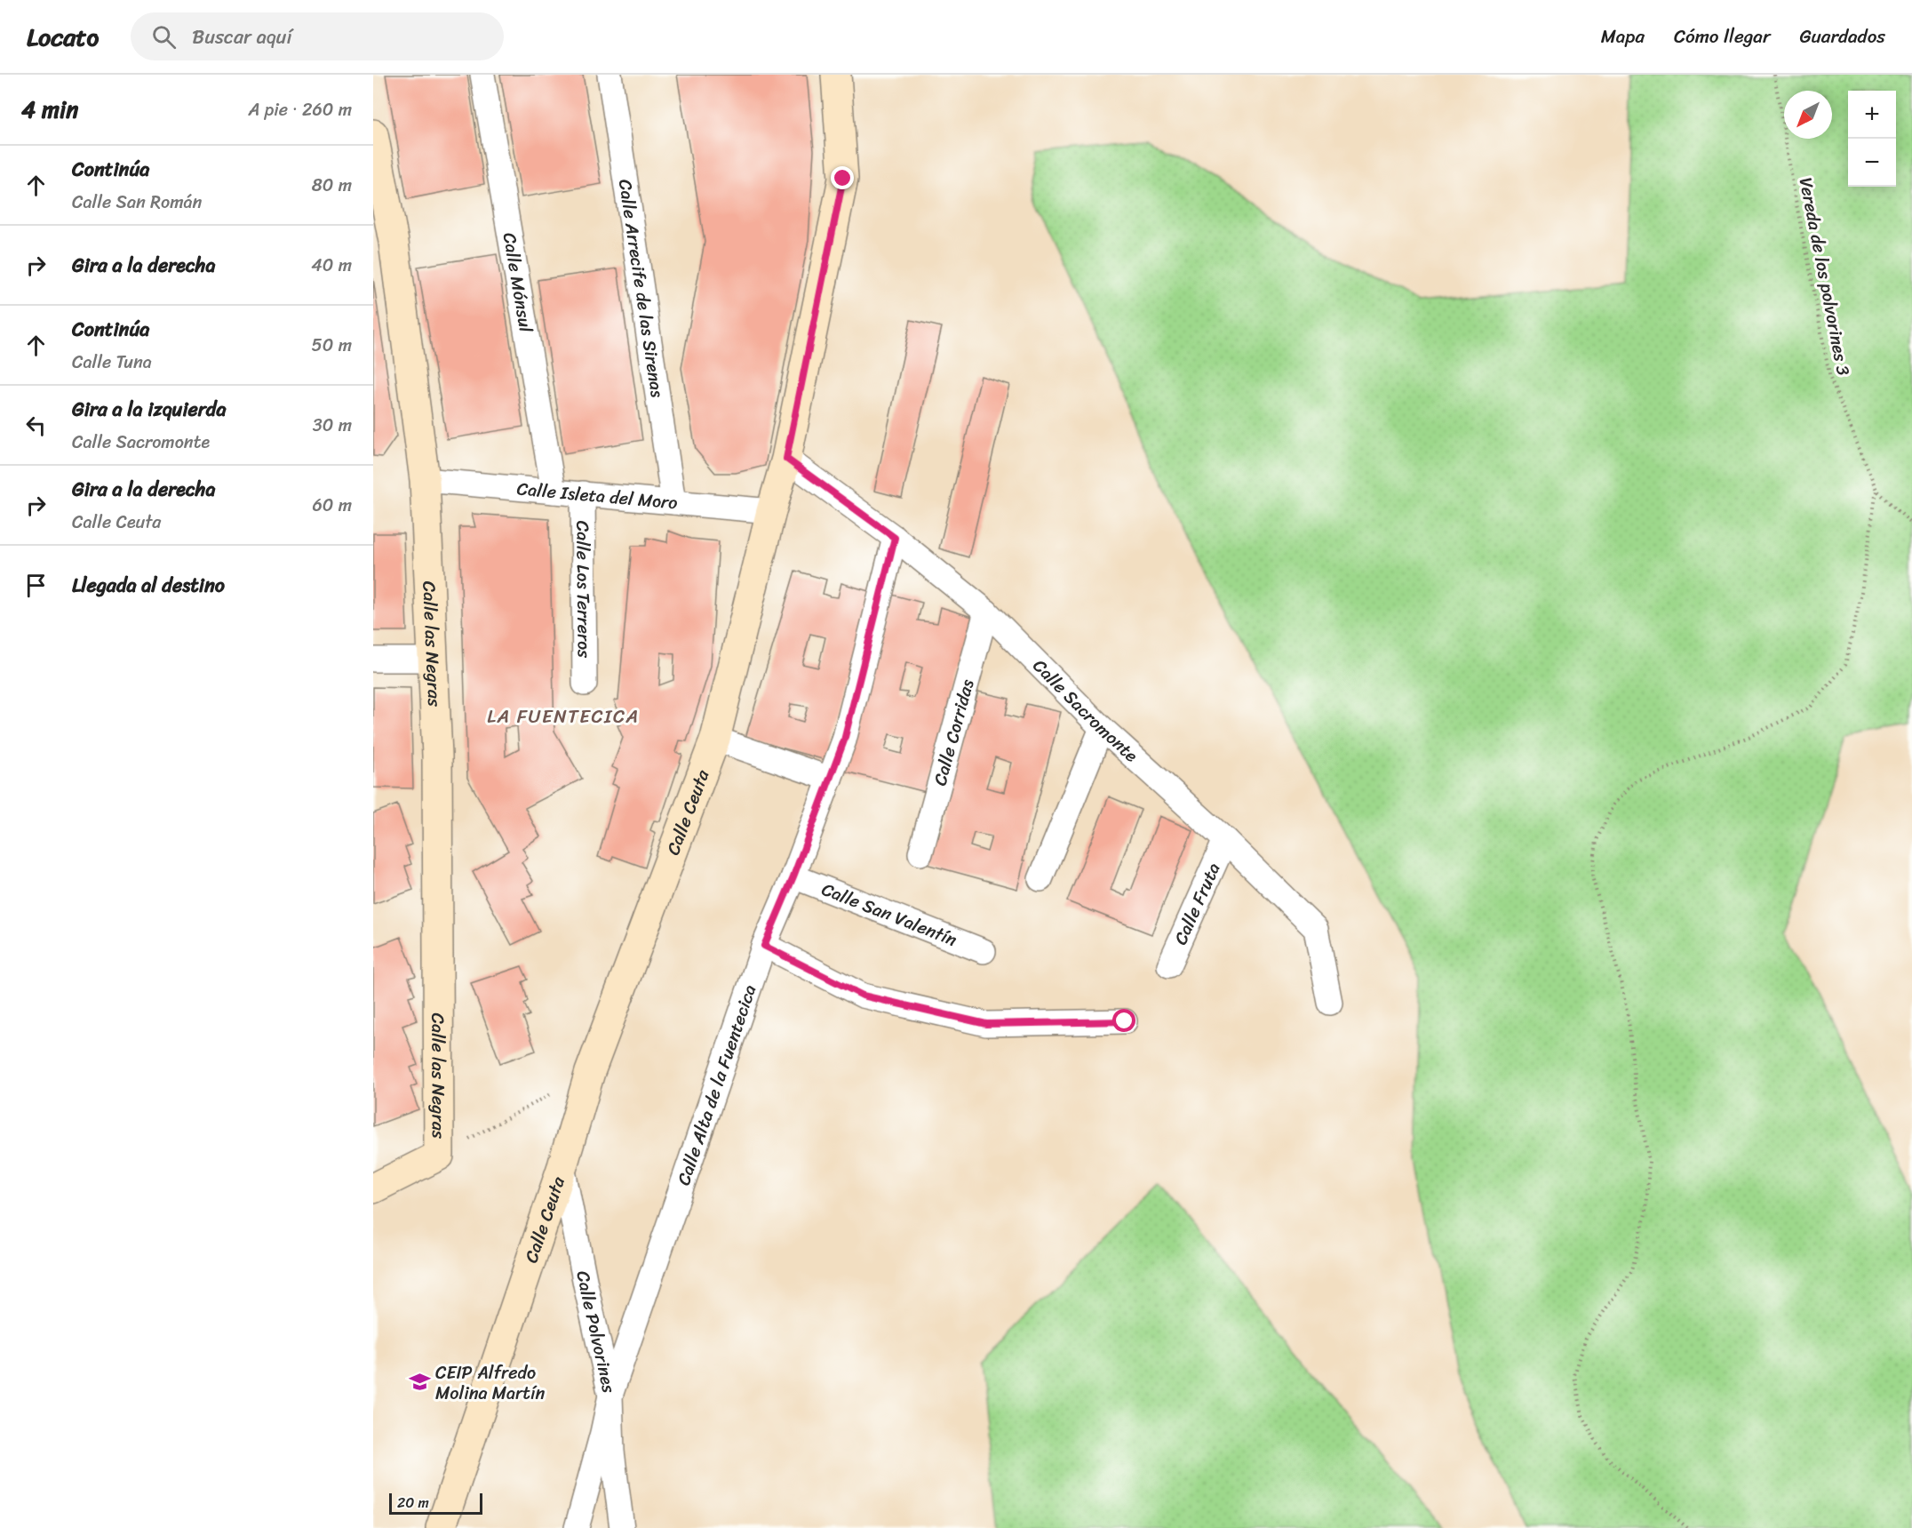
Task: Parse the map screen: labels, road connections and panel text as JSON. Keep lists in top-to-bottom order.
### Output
{
  "streets": {
    "street": [
      "Calle Mónsul",
      "Calle Arrecife de las Sirenas",
      "Calle Isleta del Moro",
      "Calle Los Terreros",
      "Calle las Negras",
      "Calle Sacromonte",
      "Calle Corridas",
      "Calle Ceuta",
      "Calle Fruta",
      "Calle San Valentín",
      "Calle Alta de la Fuentecica",
      "Calle Polvorines"
    ],
    "path": ["Vereda de los polvorines 3"]
  },
  "crossings": [
    ["Calle Mónsul", "Calle Isleta del Moro"],
    ["Calle Arrecife de las Sirenas", "Calle Isleta del Moro"],
    ["Calle Isleta del Moro", "Calle Los Terreros"],
    ["Calle Isleta del Moro", "Calle las Negras"],
    ["Calle Isleta del Moro", "Calle Ceuta"],
    ["Calle Sacromonte", "Calle Corridas"],
    ["Calle Sacromonte", "Calle Ceuta"],
    ["Calle Sacromonte", "Calle Fruta"],
    ["Calle Sacromonte", "Calle Alta de la Fuentecica"],
    ["Calle Ceuta", "Calle Polvorines"],
    ["Calle San Valentín", "Calle Alta de la Fuentecica"],
    ["Calle Alta de la Fuentecica", "Calle Polvorines"]
  ],
  "districts": ["LA FUENTECICA"],
  "places": {
    "school or university": ["CEIP Alfredo Molina Martín"]
  },
  "scale_bar": "20 m",
  "north": "bottom left",
  "page": {
    "header": "Locato",
    "search": "Buscar aquí",
    "nav": ["Mapa", "Cómo llegar", "Guardados"],
    "heading": ["4 min", "A pie · 260 m"],
    "map_buttons": ["+", "−"],
    "list": [
      ["Continúa", "Calle San Román", "80 m"],
      ["Gira a la derecha", "40 m"],
      ["Continúa", "Calle Tuna", "50 m"],
      ["Gira a la izquierda", "Calle Sacromonte", "30 m"],
      ["Gira a la derecha", "Calle Ceuta", "60 m"],
      "Llegada al destino"
    ],
    "scale": "20 m"
  }
}
